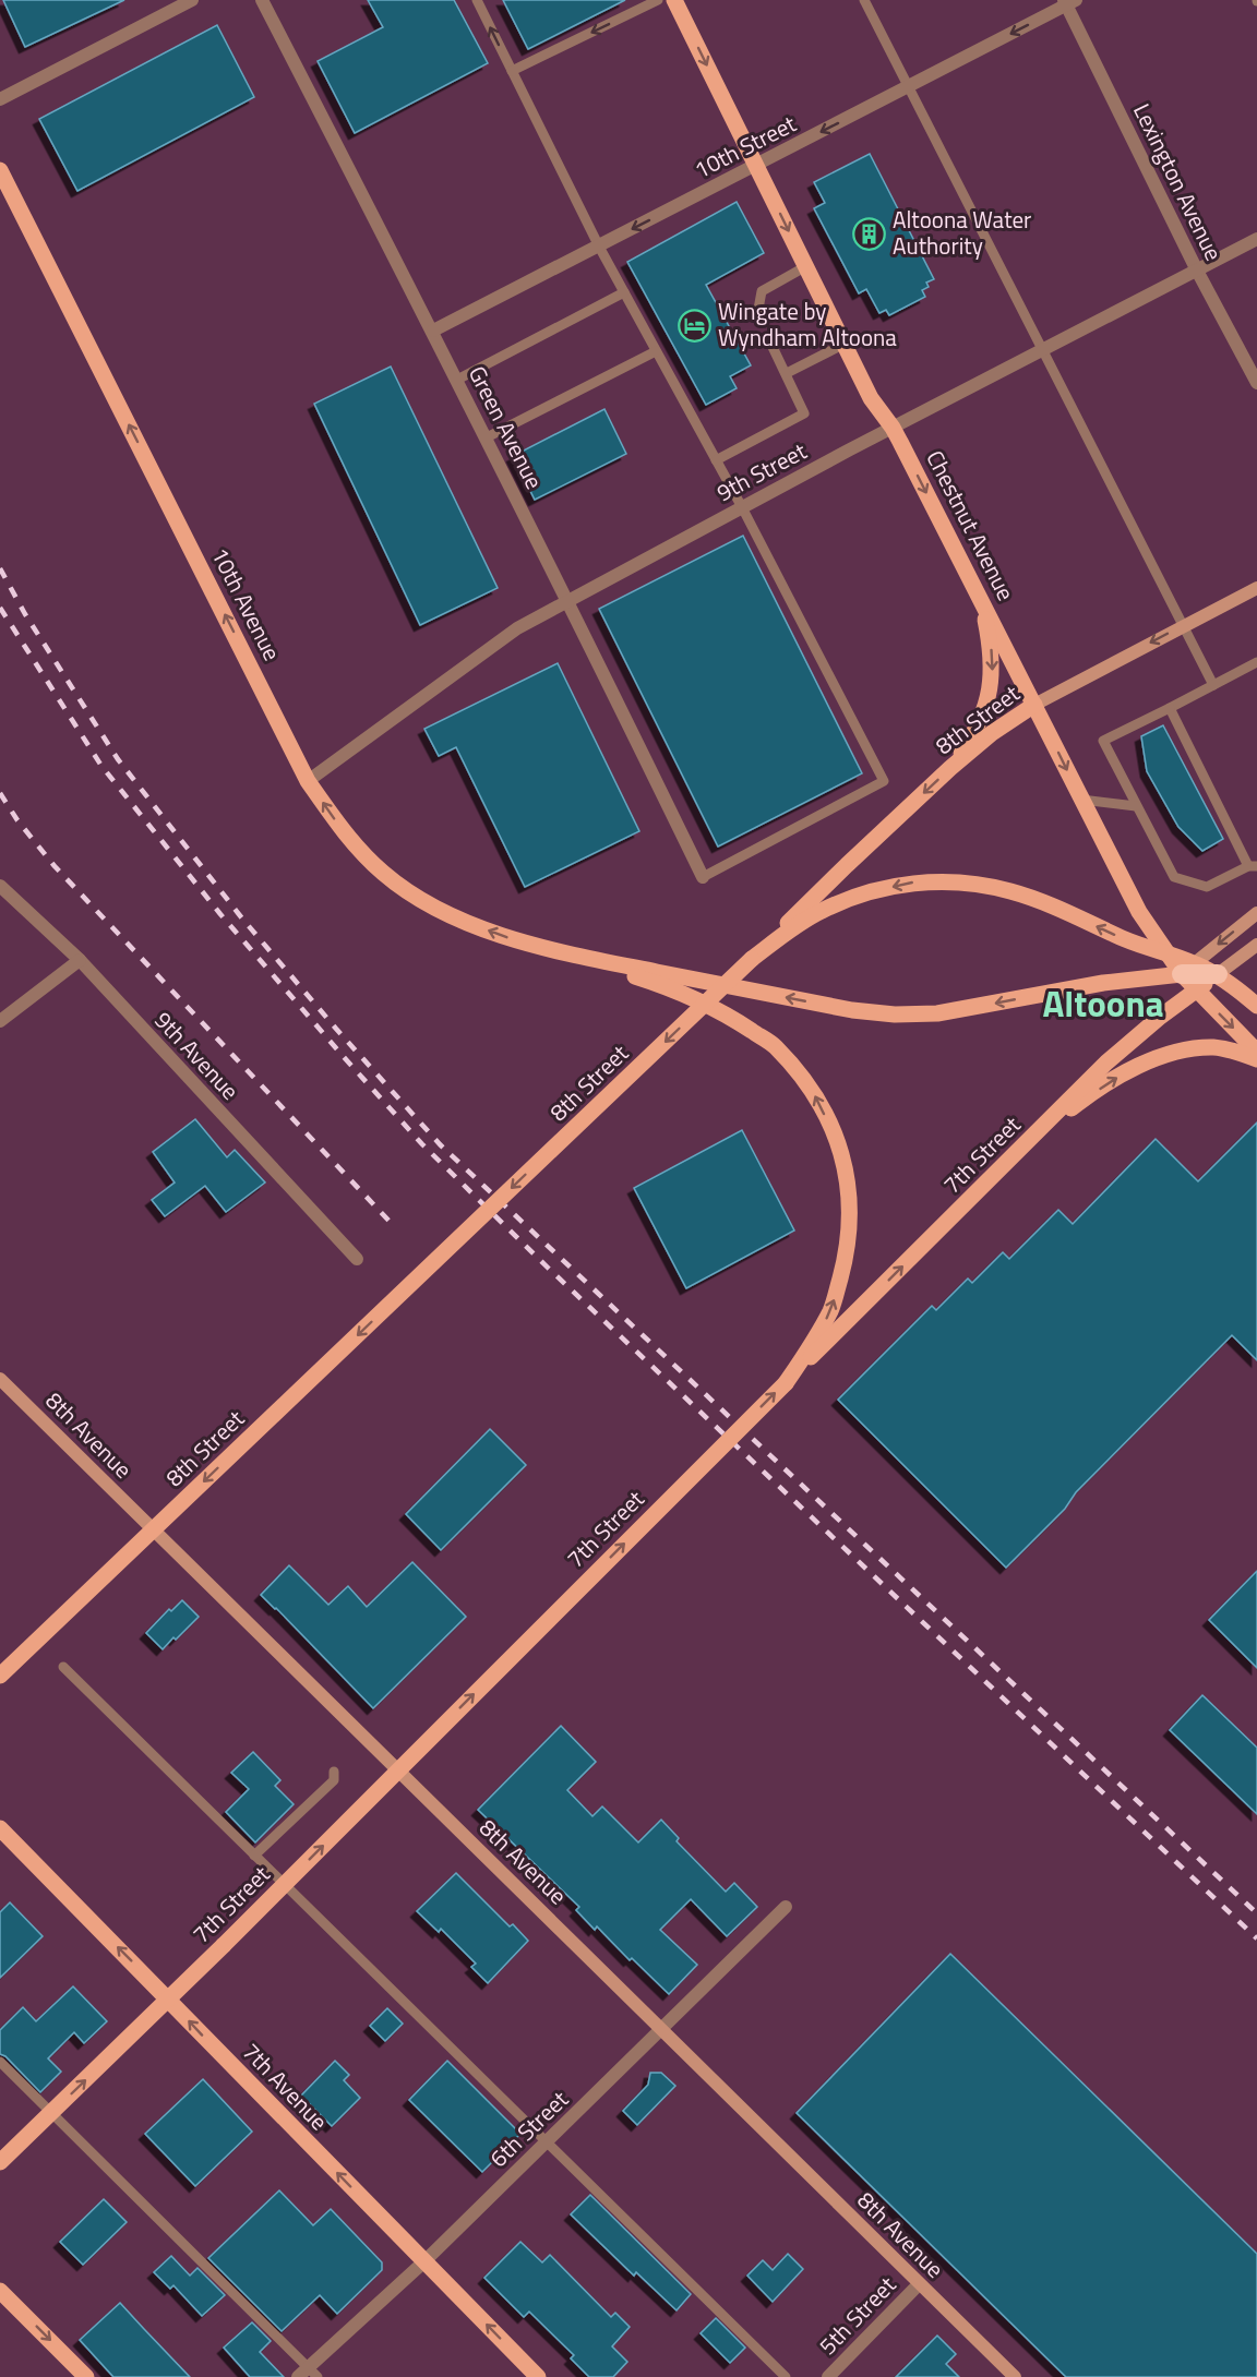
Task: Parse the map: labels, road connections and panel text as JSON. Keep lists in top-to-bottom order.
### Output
{
  "streets": {
    "main road": [
      "Chestnut Avenue",
      "10th Avenue",
      "8th Street",
      "7th Street",
      "7th Avenue"
    ],
    "street": [
      "10th Street",
      "Lexington Avenue",
      "Green Avenue",
      "9th Street",
      "9th Avenue",
      "8th Avenue",
      "6th Street",
      "5th Street"
    ]
  },
  "crossings": [
    ["10th Street", "Lexington Avenue"],
    ["10th Street", "Green Avenue"],
    ["10th Street", "Chestnut Avenue"],
    ["Lexington Avenue", "9th Street"],
    ["Green Avenue", "9th Street"],
    ["9th Street", "Chestnut Avenue"],
    ["9th Street", "10th Avenue"],
    ["Chestnut Avenue", "8th Street"],
    ["Chestnut Avenue", "7th Street"],
    ["7th Street", "7th Avenue"],
    ["8th Avenue", "6th Street"],
    ["8th Avenue", "5th Street"],
    ["7th Avenue", "6th Street"]
  ],
  "one_way": [
    "10th Street",
    "Chestnut Avenue",
    "10th Avenue",
    "8th Street",
    "7th Street",
    "7th Avenue"
  ],
  "districts": ["Altoona"],
  "places": {
    "building": ["Altoona Water Authority"],
    "hotel": ["Wingate by Wyndham Altoona"]
  }
}
